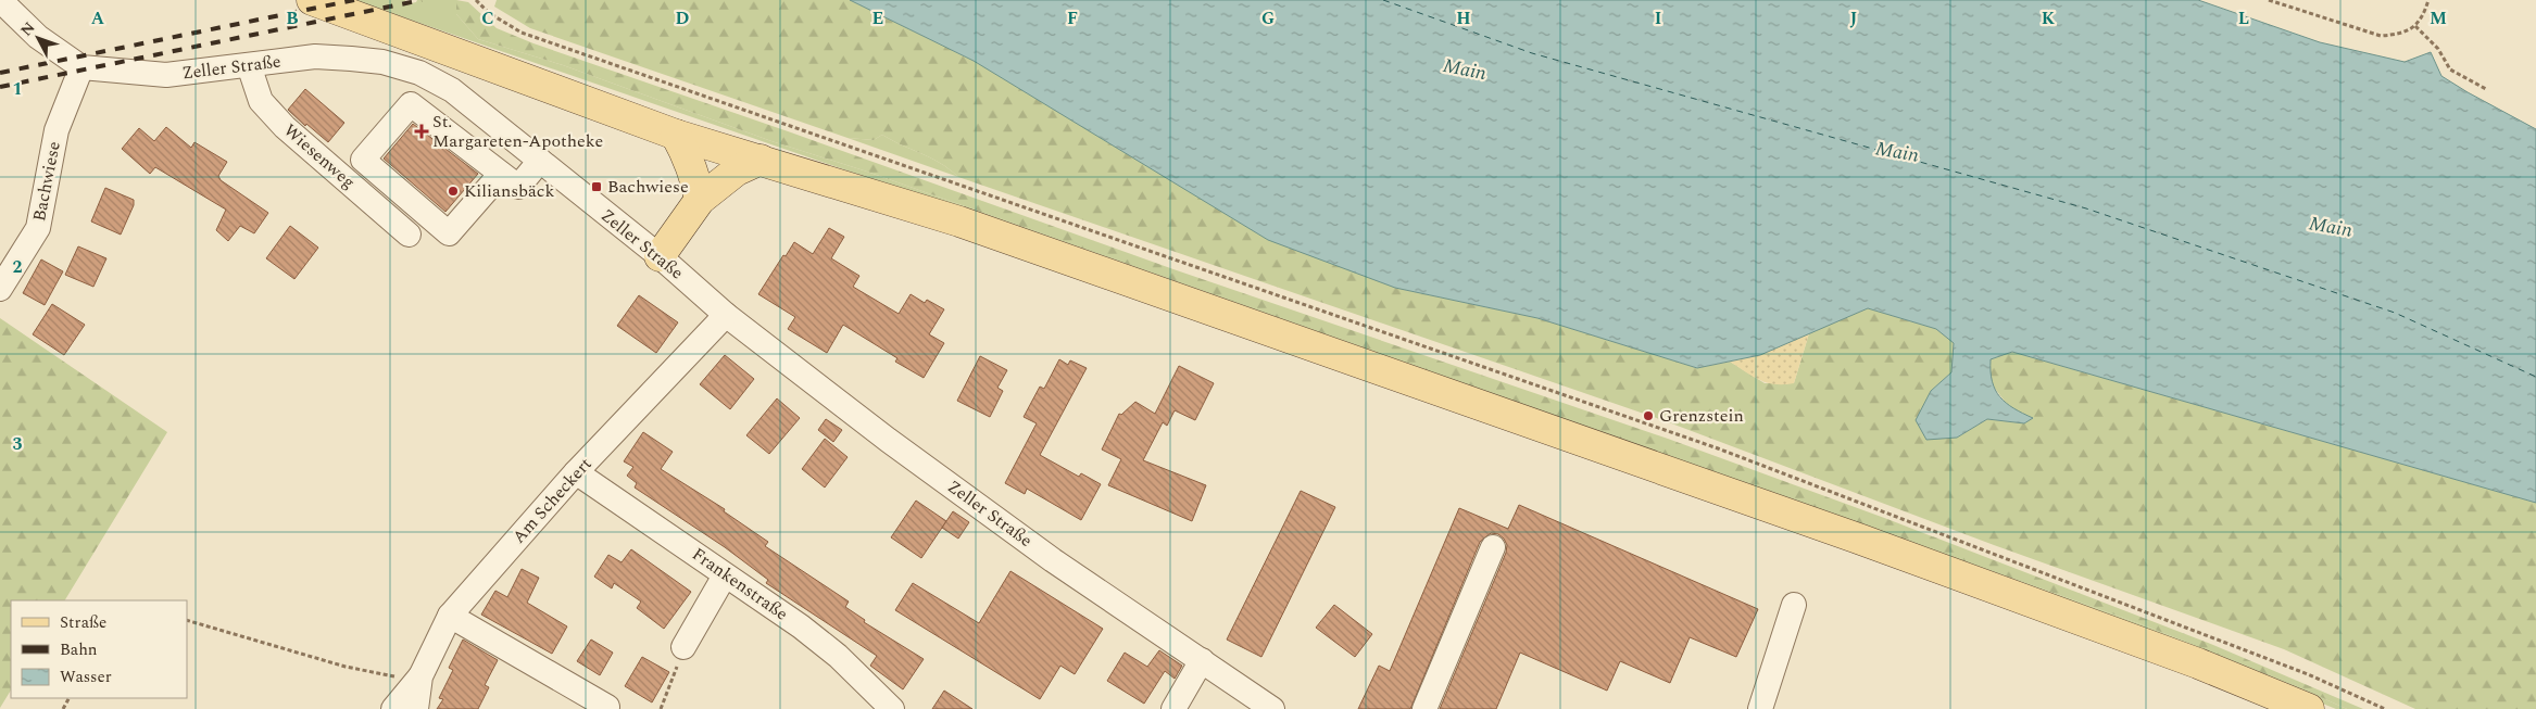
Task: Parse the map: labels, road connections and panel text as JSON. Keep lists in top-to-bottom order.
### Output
{
  "streets": {
    "street": [
      "Zeller Straße",
      "Wiesenweg",
      "Bachwiese",
      "Am Scheckert",
      "Frankenstraße"
    ]
  },
  "crossings": [
    ["Zeller Straße", "Wiesenweg"],
    ["Zeller Straße", "Bachwiese"],
    ["Zeller Straße", "Am Scheckert"],
    ["Am Scheckert", "Frankenstraße"]
  ],
  "water": ["Main"],
  "places": {
    "health": ["St. Margareten-Apotheke"],
    "transit": ["Bachwiese"],
    "other": ["Kiliansbäck", "Grenzstein"]
  },
  "legend": ["Straße", "Bahn", "Wasser"],
  "north": "top left",
  "grid": {
    "columns": [
      "A",
      "B",
      "C",
      "D",
      "E",
      "F",
      "G",
      "H",
      "I",
      "J",
      "K",
      "L",
      "M"
    ],
    "rows": ["1", "2", "3"]
  }
}
